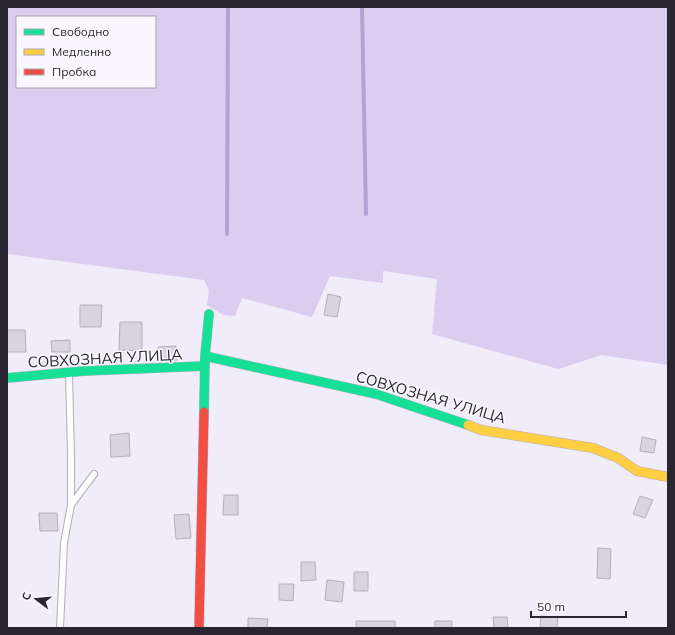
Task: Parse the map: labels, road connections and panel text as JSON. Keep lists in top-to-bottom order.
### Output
{
  "streets": {
    "street": ["СОВХОЗНАЯ УЛИЦА"]
  },
  "legend": ["Свободно", "Медленно", "Пробка"],
  "scale_bar": "50 m",
  "north": "left"
}
